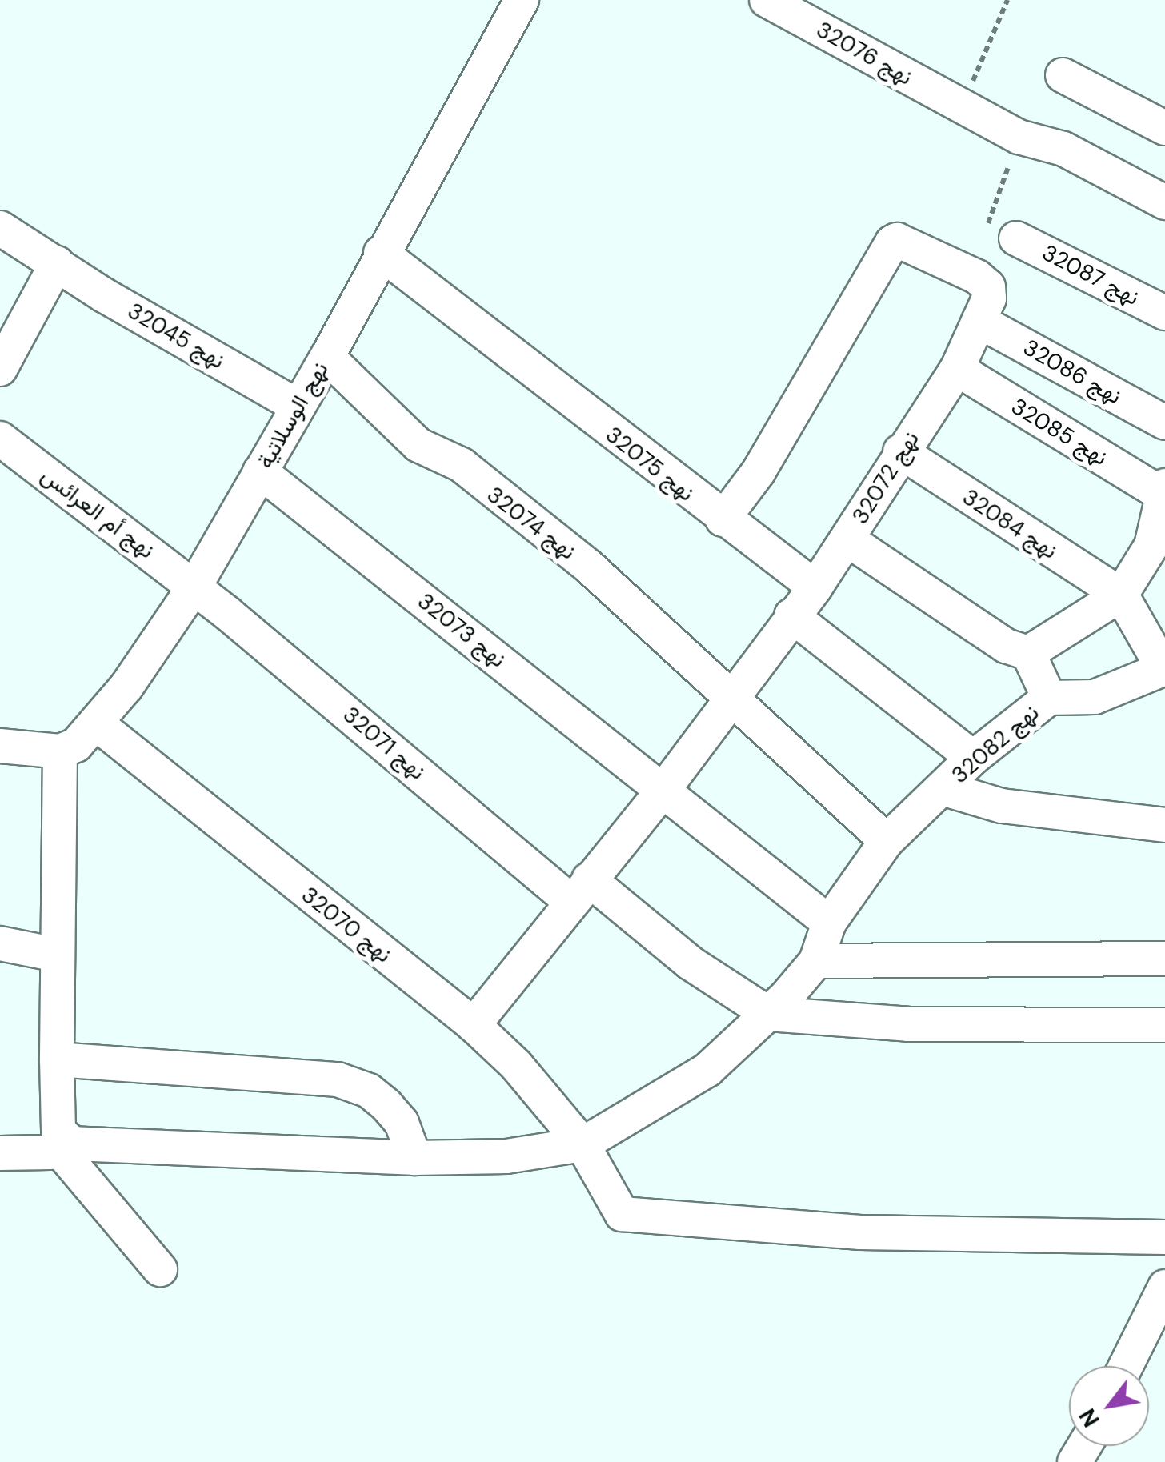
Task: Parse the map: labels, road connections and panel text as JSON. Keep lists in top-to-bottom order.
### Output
{
  "streets": {
    "street": [
      "نهج 32076",
      "نهج 32087",
      "نهج 32045",
      "نهج 32086",
      "نهج الوسلاتية",
      "نهج 32085",
      "نهج 32075",
      "نهج 32072",
      "نهج أم العرائس",
      "نهج 32074",
      "نهج 32084",
      "نهج 32073",
      "نهج 32071",
      "نهج 32082",
      "نهج 32070"
    ]
  },
  "crossings": [
    ["نهج 32045", "نهج الوسلاتية"],
    ["نهج 32086", "نهج 32072"],
    ["نهج الوسلاتية", "نهج 32075"],
    ["نهج الوسلاتية", "نهج أم العرائس"],
    ["نهج الوسلاتية", "نهج 32074"],
    ["نهج الوسلاتية", "نهج 32073"],
    ["نهج الوسلاتية", "نهج 32071"],
    ["نهج الوسلاتية", "نهج 32070"],
    ["نهج 32085", "نهج 32072"],
    ["نهج 32075", "نهج 32072"],
    ["نهج 32072", "نهج 32084"],
    ["نهج أم العرائس", "نهج 32071"],
    ["نهج 32074", "نهج 32082"],
    ["نهج 32073", "نهج 32082"]
  ],
  "north": "bottom left"
}
